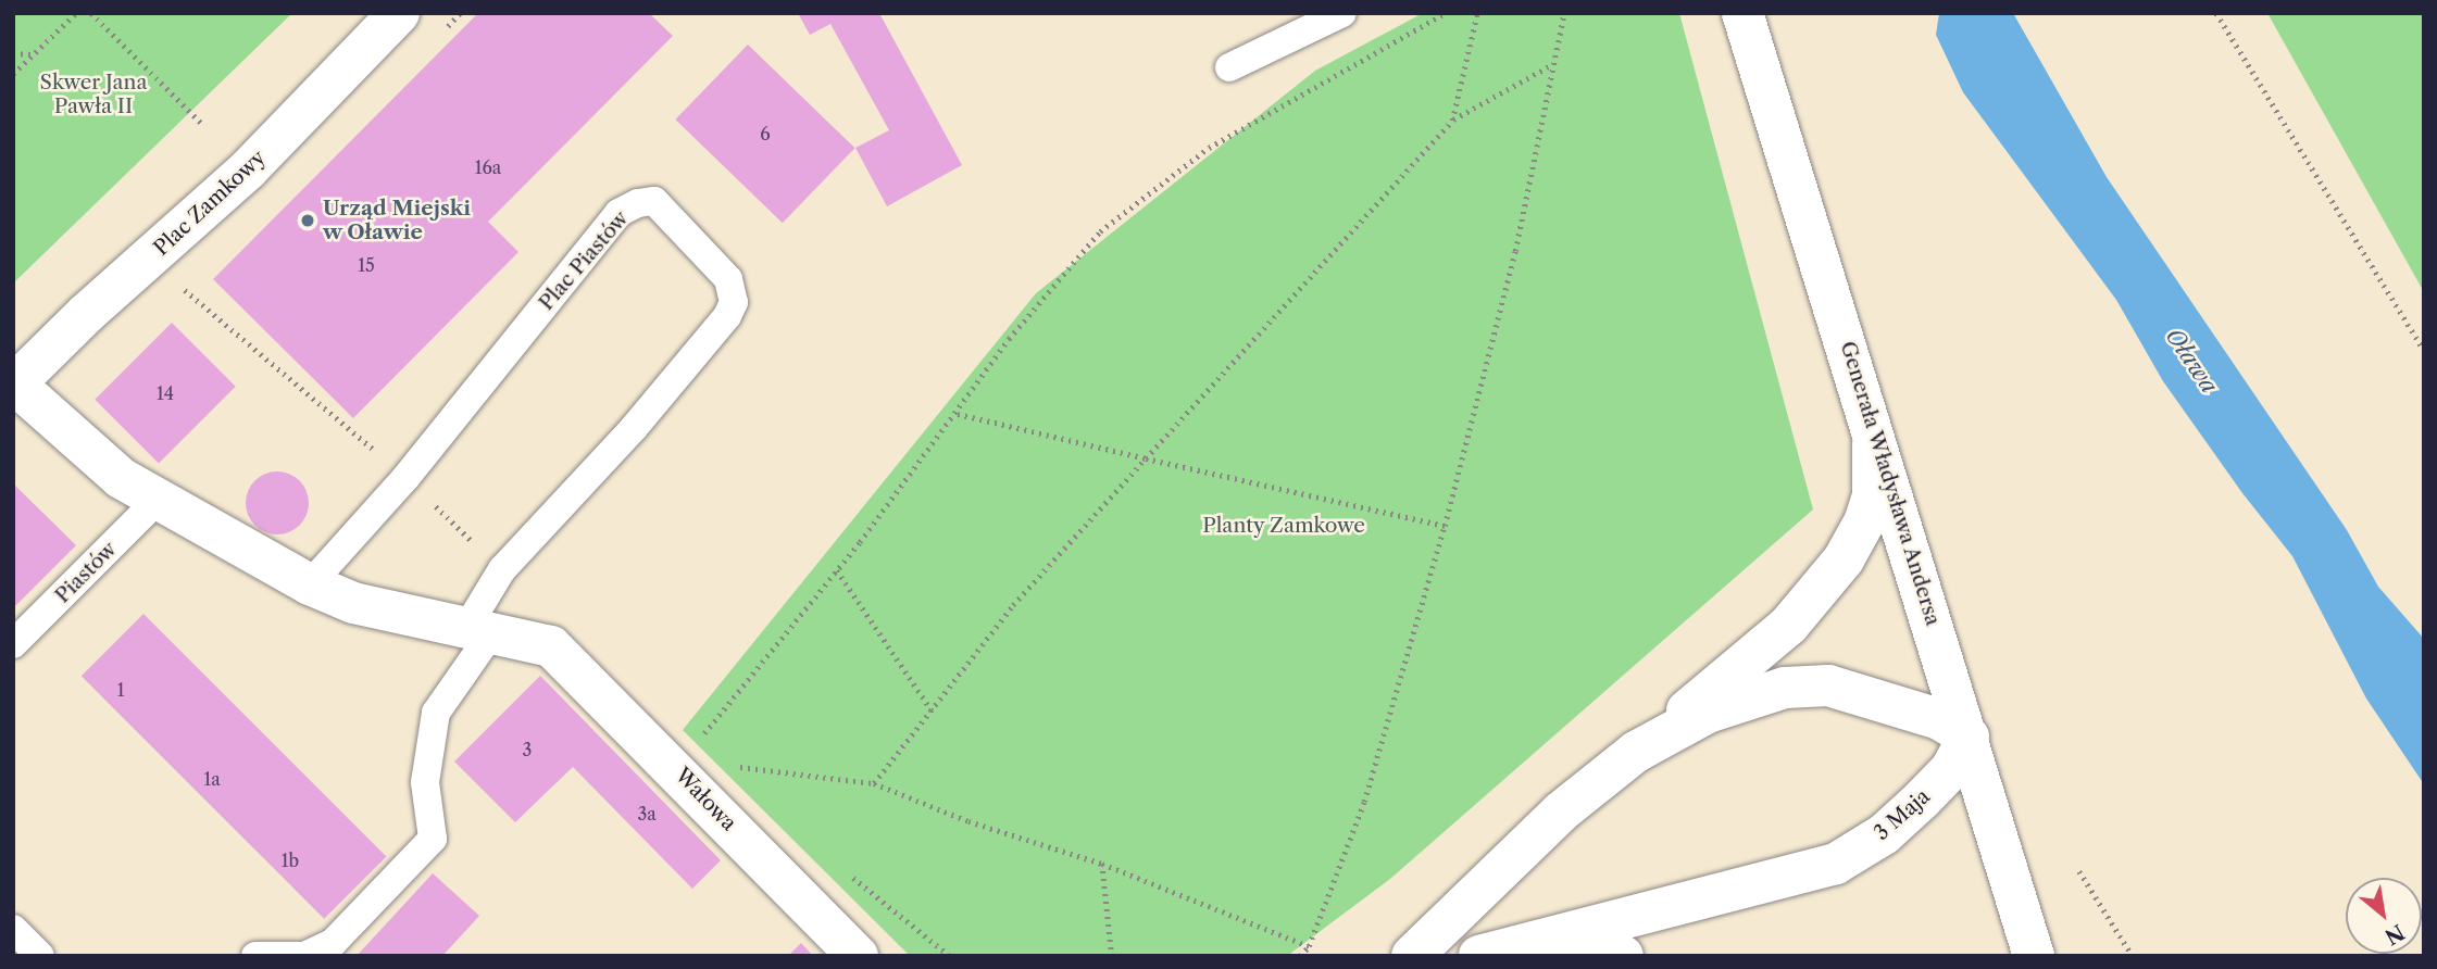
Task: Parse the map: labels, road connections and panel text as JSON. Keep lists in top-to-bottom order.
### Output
{
  "streets": {
    "main road": [
      "Plac Zamkowy",
      "Generała Władysława Andersa",
      "Wałowa",
      "3 Maja"
    ],
    "lane": ["Plac Piastów", "Piastów"]
  },
  "crossings": [
    ["Plac Piastów", "Wałowa"],
    ["Generała Władysława Andersa", "3 Maja"]
  ],
  "water": ["Oława"],
  "parks": ["Skwer Jana Pawła II", "Planty Zamkowe"],
  "places": ["Urząd Miejski w Oławie"],
  "house_numbers": [
    "6",
    "16a",
    "15",
    "14",
    "1",
    "3",
    "1a",
    "3a",
    "1b"
  ],
  "north": "bottom right"
}
